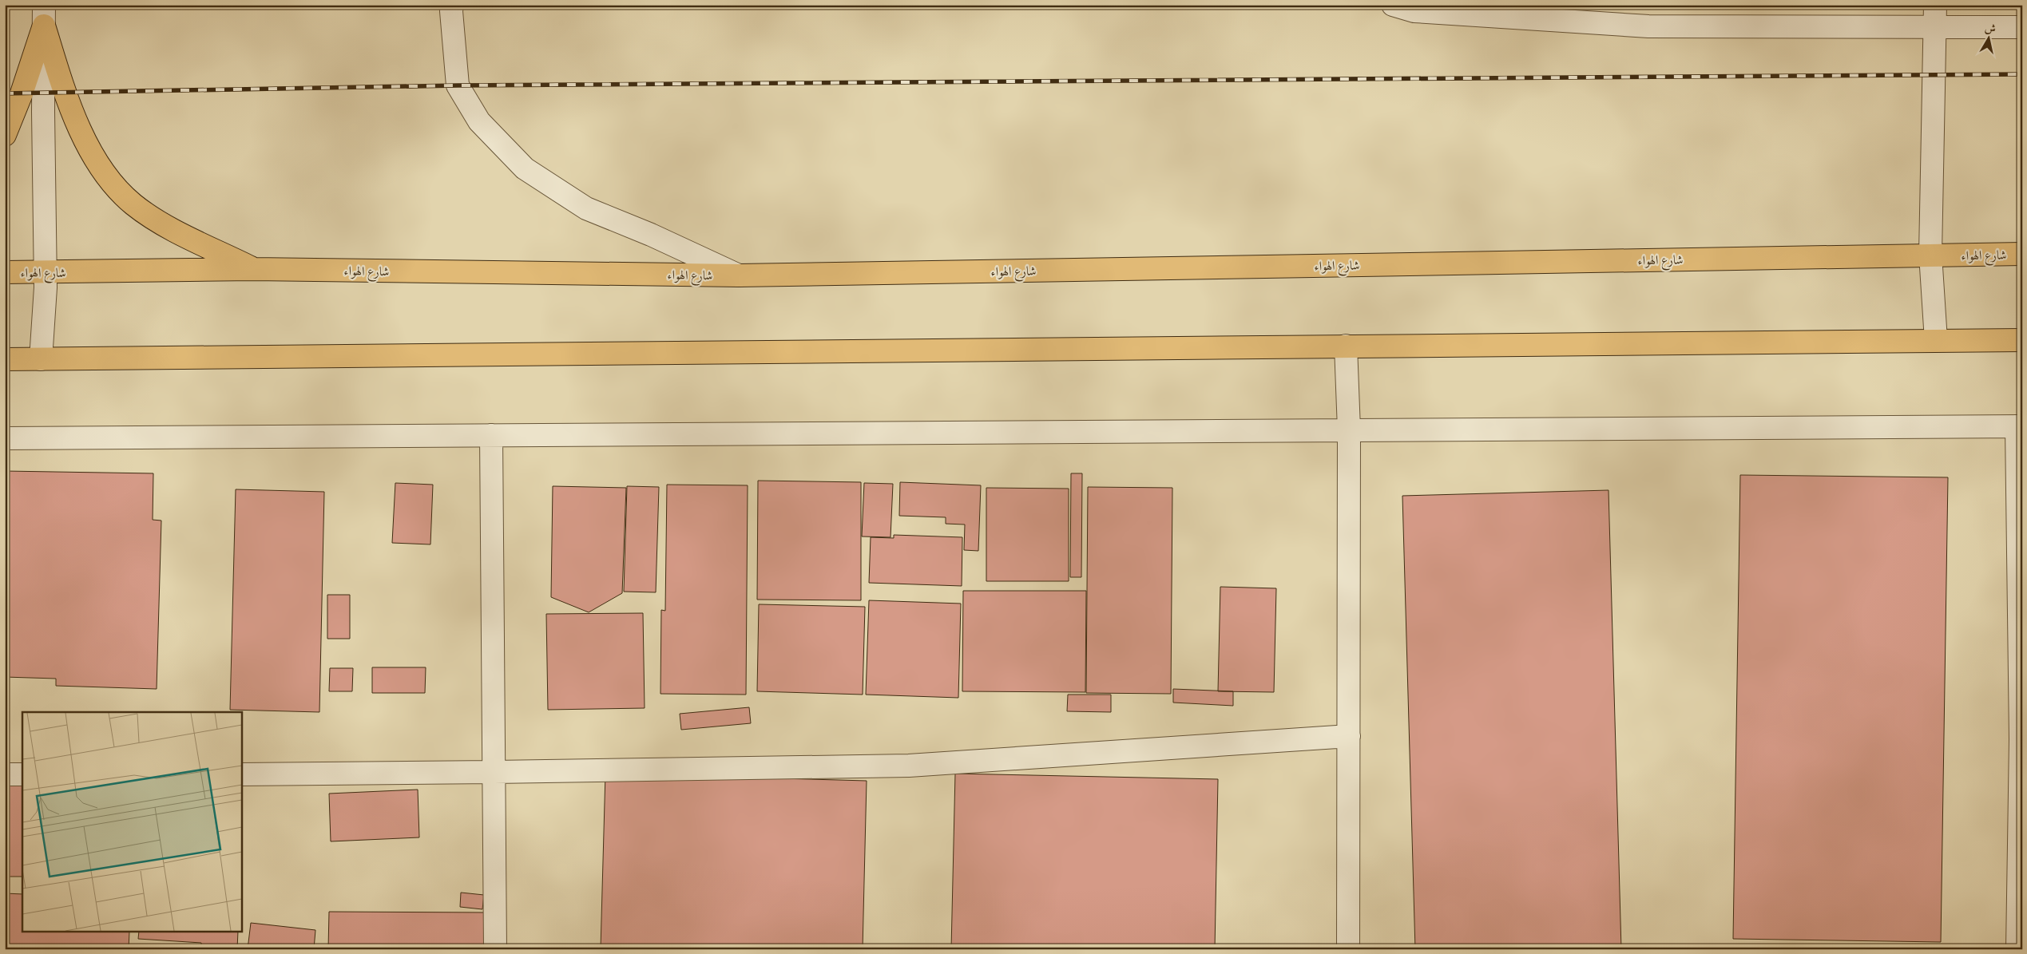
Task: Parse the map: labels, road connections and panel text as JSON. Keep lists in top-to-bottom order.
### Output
{
  "streets": {
    "highway": ["شارع الهواء"]
  },
  "north": "top"
}
